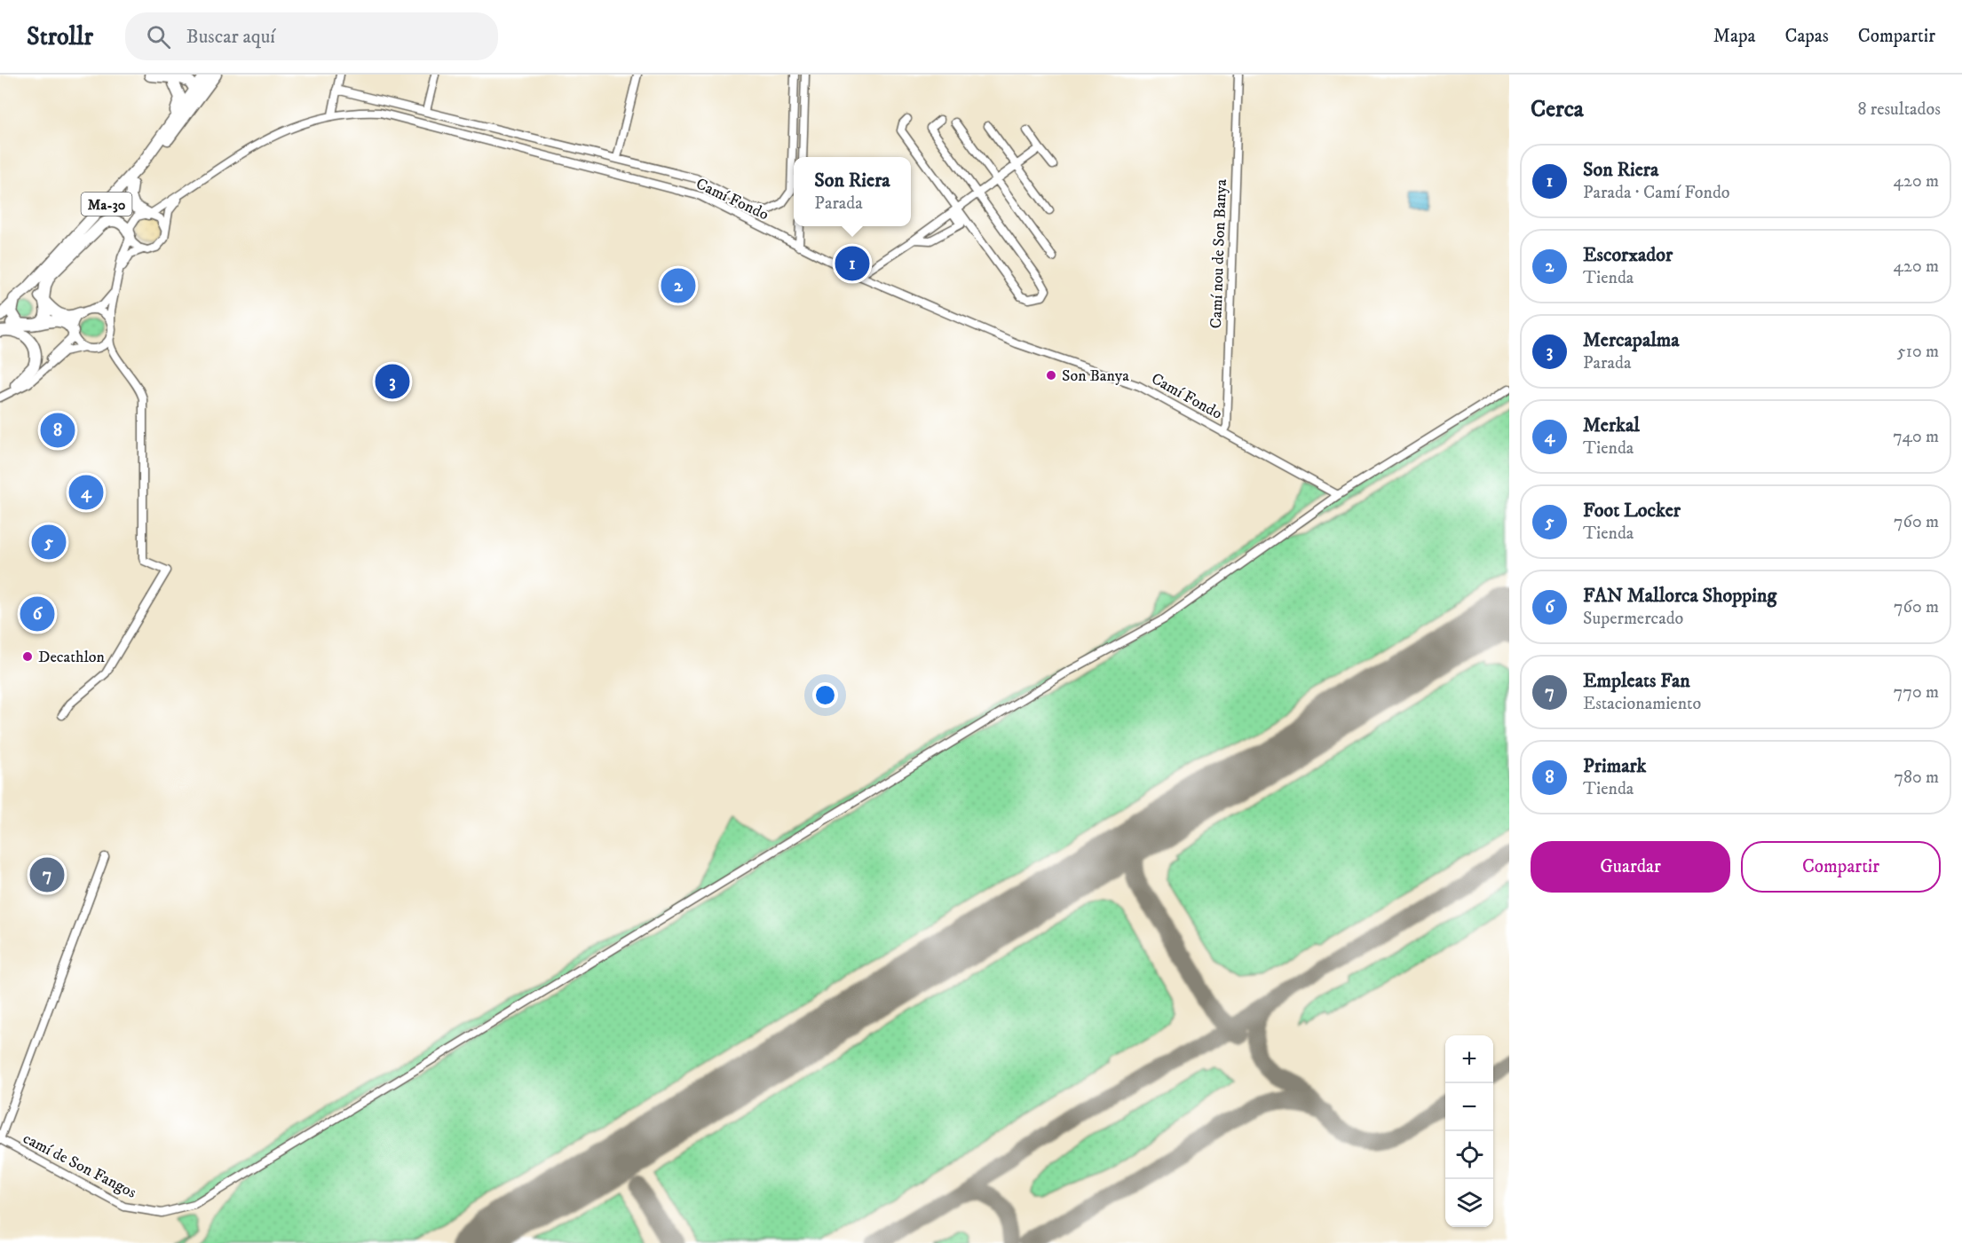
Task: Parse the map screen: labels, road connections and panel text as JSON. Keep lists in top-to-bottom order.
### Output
{
  "streets": {
    "highway": ["Ma-30"],
    "street": ["Camí Fondo", "Camí nou de Son Banya", "camí de Son Fangos"]
  },
  "crossings": [
    ["Camí Fondo", "Camí nou de Son Banya"],
    ["Camí Fondo", "camí de Son Fangos"]
  ],
  "places": ["Son Banya", "Decathlon"],
  "page": {
    "header": "Strollr",
    "search": "Buscar aquí",
    "nav": ["Mapa", "Capas", "Compartir"],
    "heading": ["Cerca", "8 resultados"],
    "list": [
      {
        "mark": "1",
        "name": "Son Riera",
        "note": "Parada · Camí Fondo",
        "value": "420 m"
      },
      {
        "mark": "2",
        "name": "Escorxador",
        "note": "Tienda",
        "value": "420 m"
      },
      {
        "mark": "3",
        "name": "Mercapalma",
        "note": "Parada",
        "value": "510 m"
      },
      {
        "mark": "4",
        "name": "Merkal",
        "note": "Tienda",
        "value": "740 m"
      },
      {
        "mark": "5",
        "name": "Foot Locker",
        "note": "Tienda",
        "value": "760 m"
      },
      {
        "mark": "6",
        "name": "FAN Mallorca Shopping",
        "note": "Supermercado",
        "value": "760 m"
      },
      {
        "mark": "7",
        "name": "Empleats Fan",
        "note": "Estacionamiento",
        "value": "770 m"
      },
      {
        "mark": "8",
        "name": "Primark",
        "note": "Tienda",
        "value": "780 m"
      }
    ],
    "popup": ["Son Riera", "Parada"],
    "pins": [
      "1",
      "2",
      "3",
      "8",
      "4",
      "5",
      "6",
      "7"
    ],
    "buttons": ["Guardar", "Compartir"],
    "map_buttons": ["+", "−"]
  }
}
